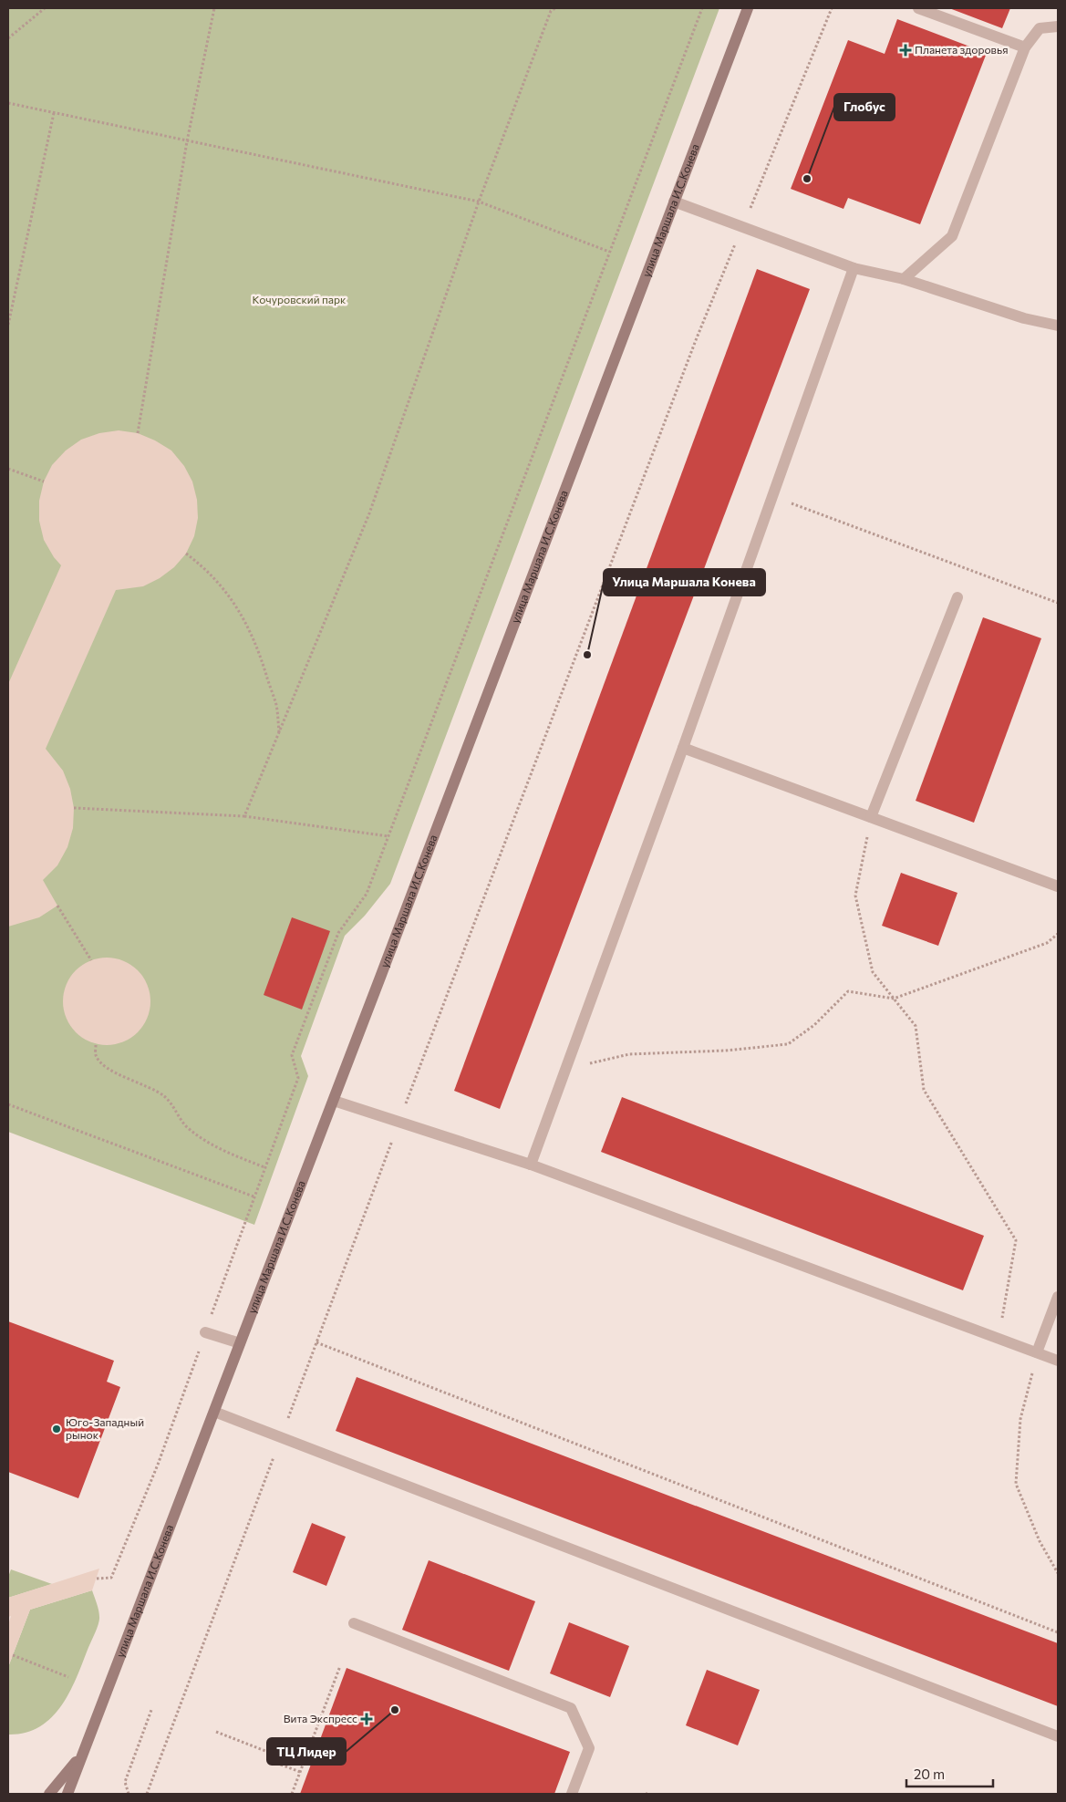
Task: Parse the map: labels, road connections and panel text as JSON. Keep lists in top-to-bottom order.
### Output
{
  "streets": {
    "main road": ["улица Маршала И.С.Конева"]
  },
  "parks": ["Кочуровский парк"],
  "places": {
    "health": ["Планета здоровья", "Вита Экспресс"],
    "other": [
      "Глобус",
      "Улица Маршала Конева",
      "Юго-Западный рынок",
      "ТЦ Лидер"
    ]
  },
  "scale_bar": "20 m"
}
